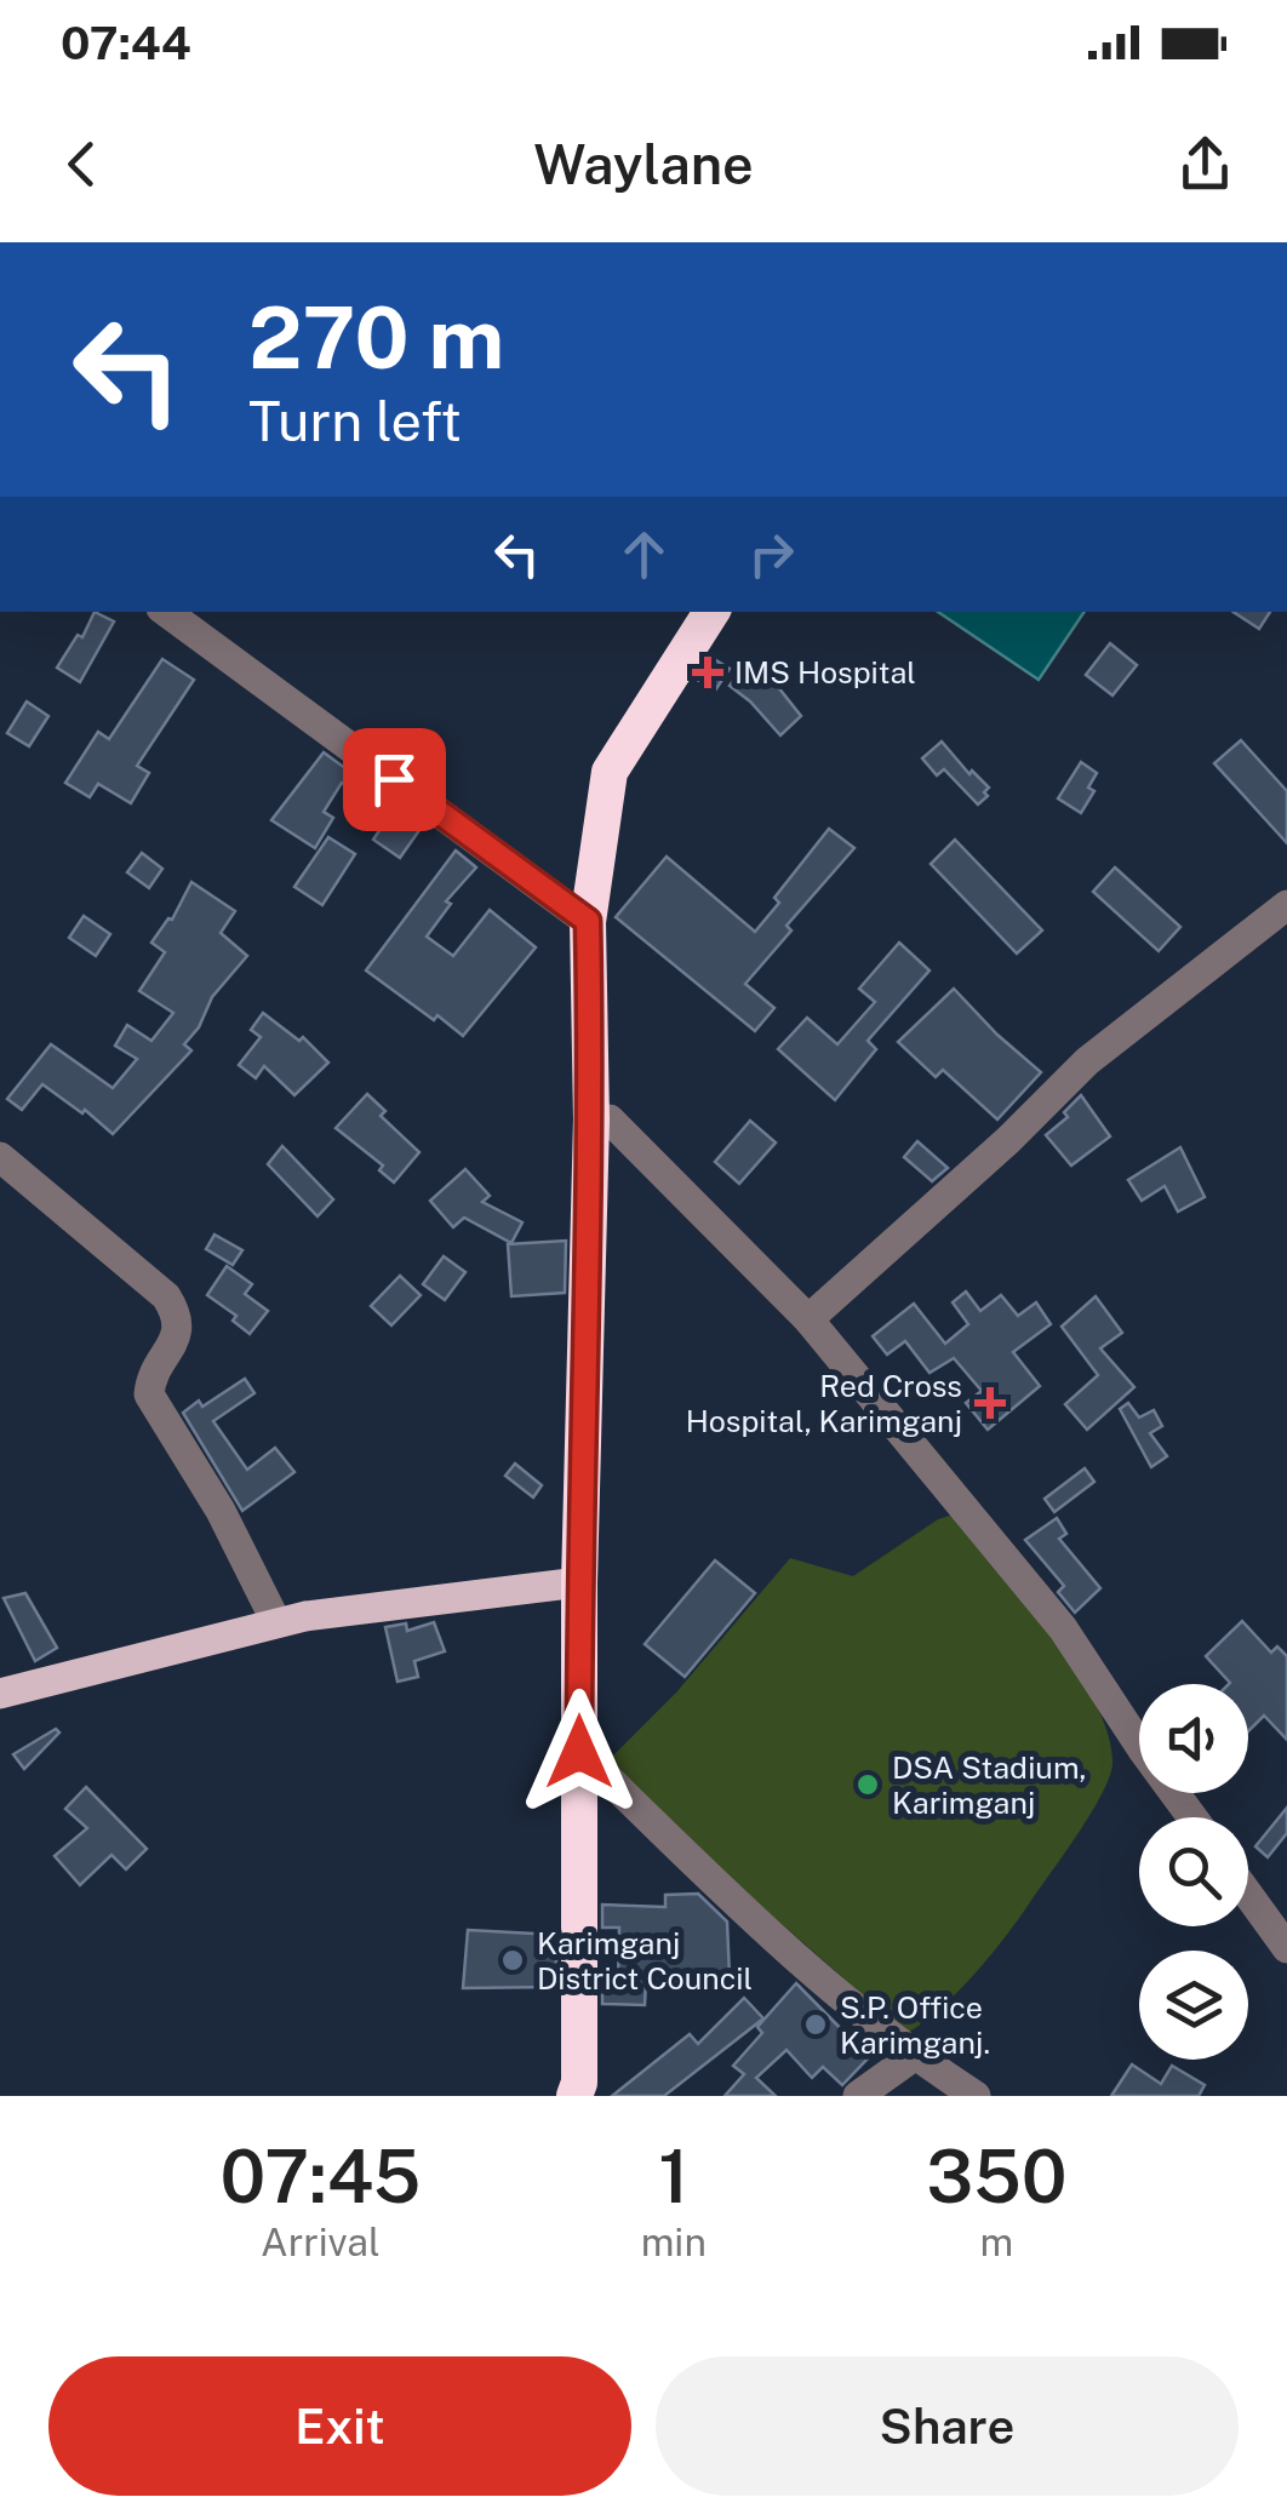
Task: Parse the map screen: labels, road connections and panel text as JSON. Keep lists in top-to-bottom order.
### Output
{
  "places": {
    "health": ["IMS Hospital", "Red Cross Hospital, Karimganj"],
    "other": ["DSA Stadium, Karimganj", "Karimganj District Council", "S.P. Office Karimganj."]
  },
  "page": {
    "status": "07:44",
    "header": "Waylane",
    "turn": ["270 m", "Turn left"],
    "eta": [
      "07:45",
      "Arrival",
      "1",
      "min",
      "350",
      "m"
    ],
    "buttons": ["Exit", "Share"]
  }
}
